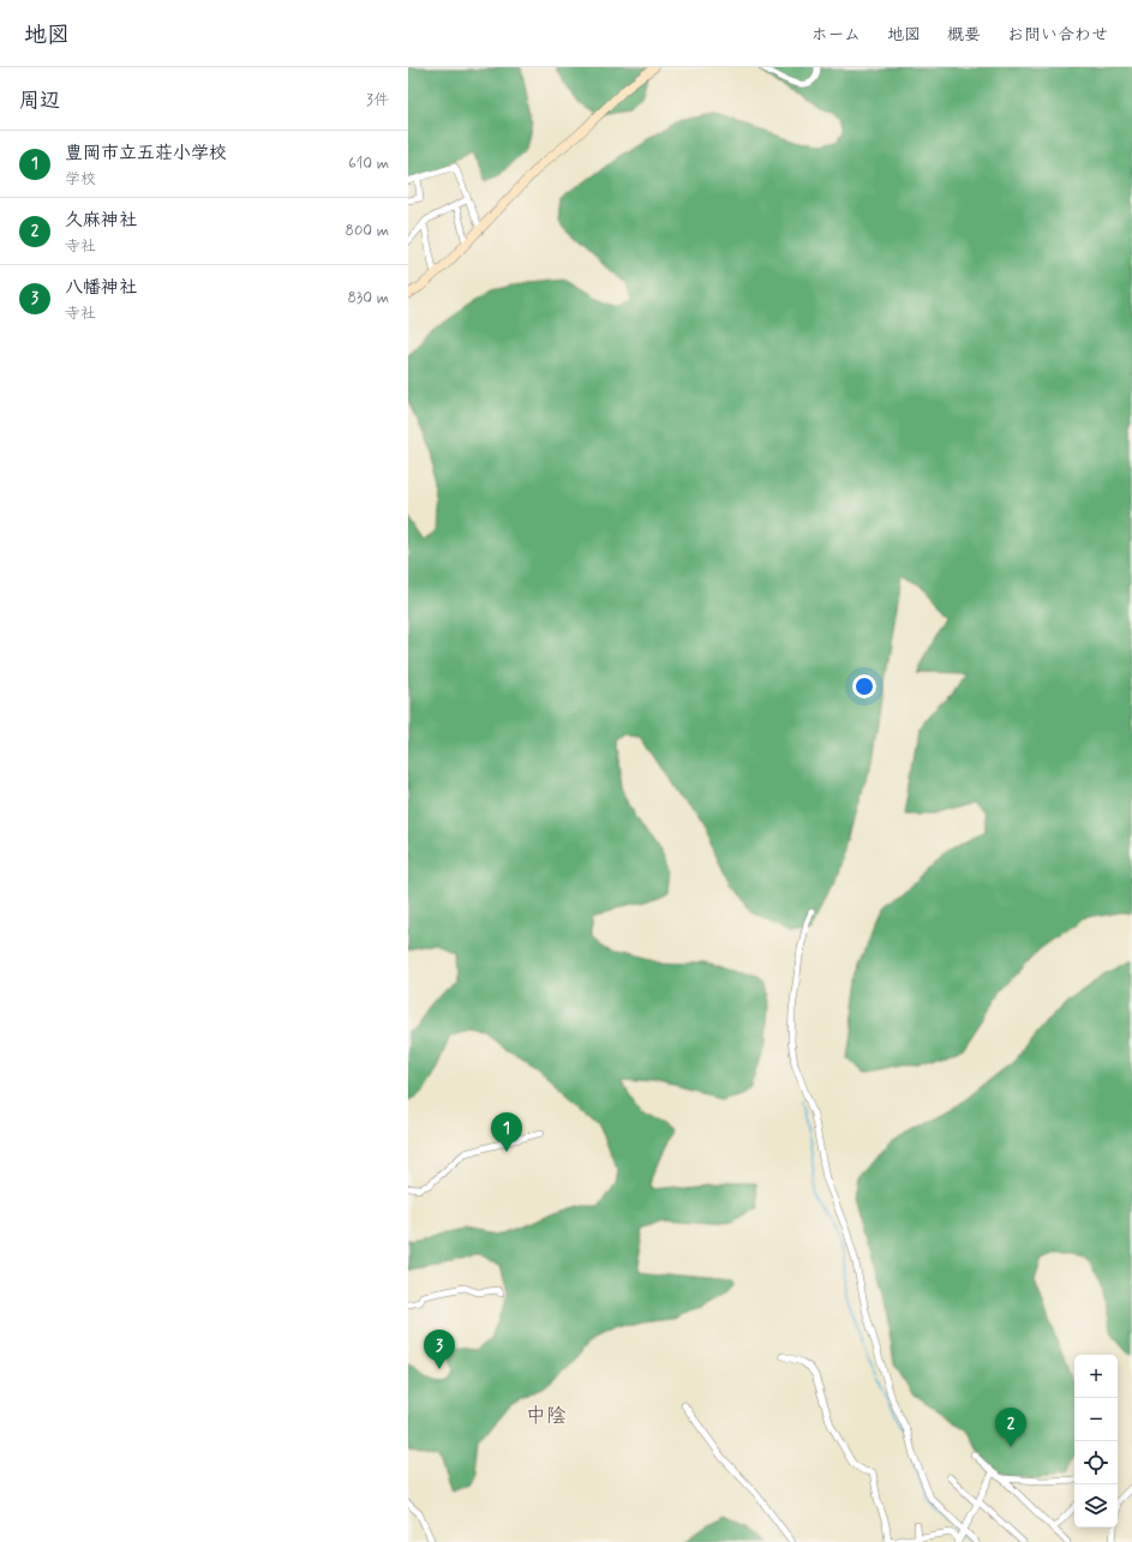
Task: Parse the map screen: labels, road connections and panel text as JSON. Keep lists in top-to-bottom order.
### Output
{
  "districts": ["中陰"],
  "page": {
    "header": "地図",
    "nav": [
      "ホーム",
      "地図",
      "概要",
      "お問い合わせ"
    ],
    "heading": ["周辺", "3件"],
    "list": [
      {
        "mark": "1",
        "name": "豊岡市立五荘小学校",
        "note": "学校",
        "value": "610 m"
      },
      {
        "mark": "2",
        "name": "久麻神社",
        "note": "寺社",
        "value": "800 m"
      },
      {
        "mark": "3",
        "name": "八幡神社",
        "note": "寺社",
        "value": "830 m"
      }
    ],
    "pins": ["1", "3", "2"],
    "map_buttons": ["+", "−"]
  }
}
